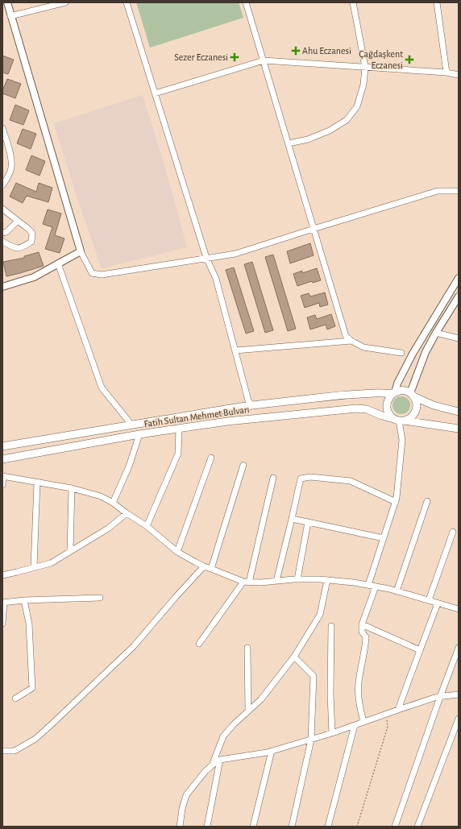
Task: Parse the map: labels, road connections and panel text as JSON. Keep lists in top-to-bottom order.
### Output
{
  "streets": {
    "main road": ["Fatih Sultan Mehmet Bulvarı"]
  },
  "places": {
    "health": ["Ahu Eczanesi", "Sezer Eczanesi", "Çağdaşkent Eczanesi"]
  }
}
